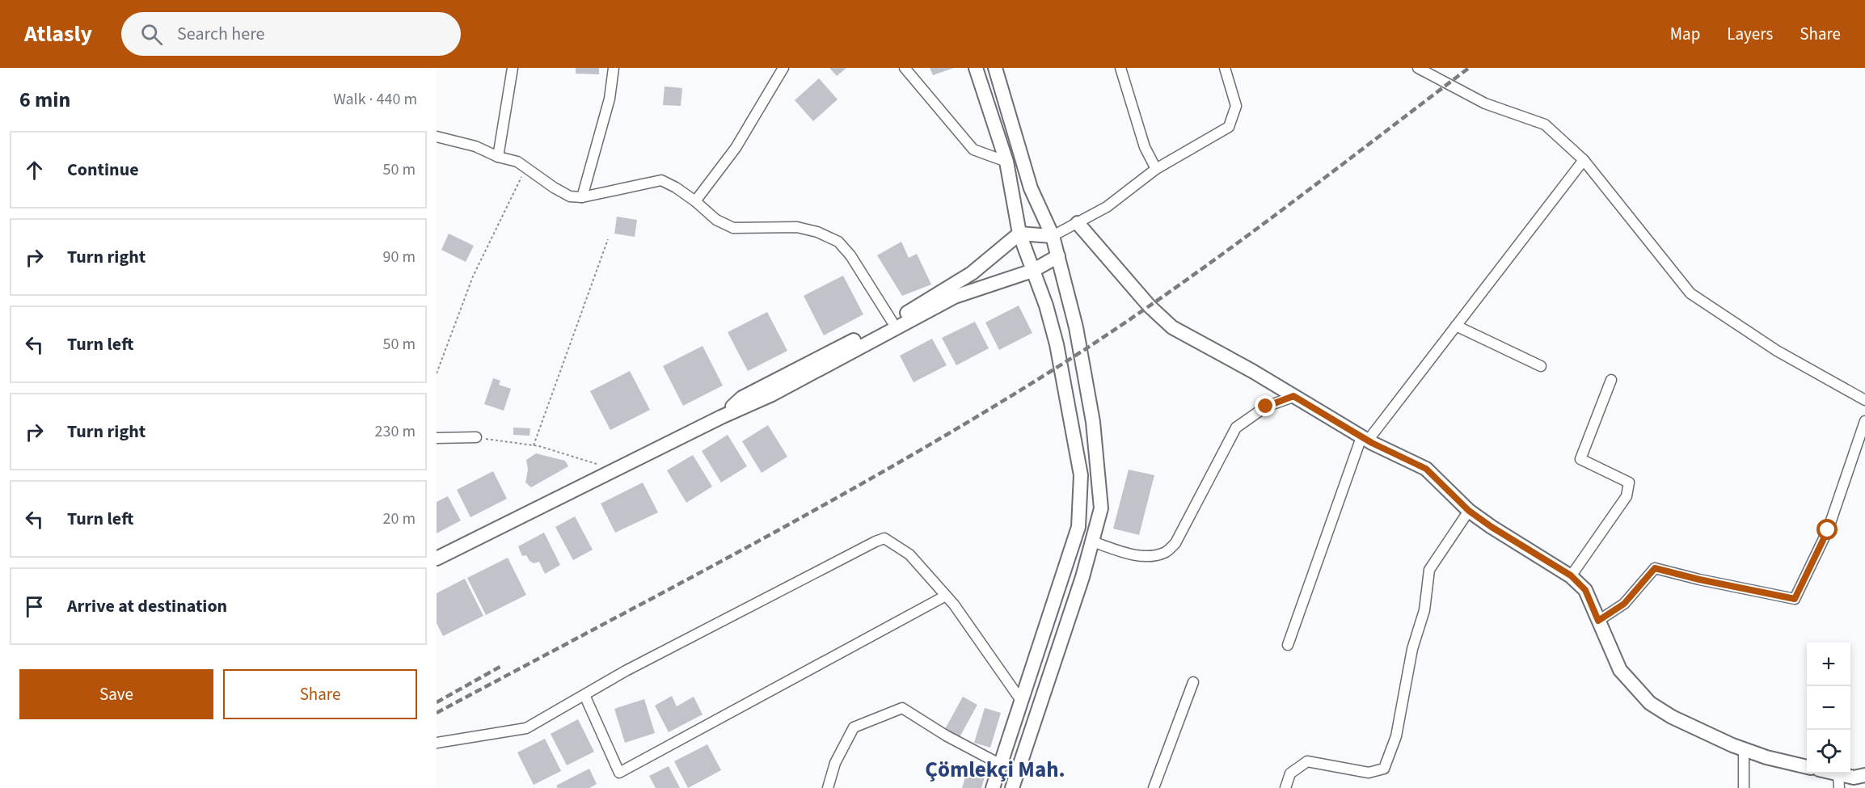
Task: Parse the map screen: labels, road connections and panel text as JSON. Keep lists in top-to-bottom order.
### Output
{
  "districts": ["Çömlekçi Mah."],
  "page": {
    "header": "Atlasly",
    "search": "Search here",
    "nav": ["Map", "Layers", "Share"],
    "heading": ["6 min", "Walk · 440 m"],
    "list": [
      ["Continue", "50 m"],
      ["Turn right", "90 m"],
      ["Turn left", "50 m"],
      ["Turn right", "230 m"],
      ["Turn left", "20 m"],
      "Arrive at destination"
    ],
    "map_buttons": ["+", "−"],
    "buttons": ["Save", "Share"]
  }
}
